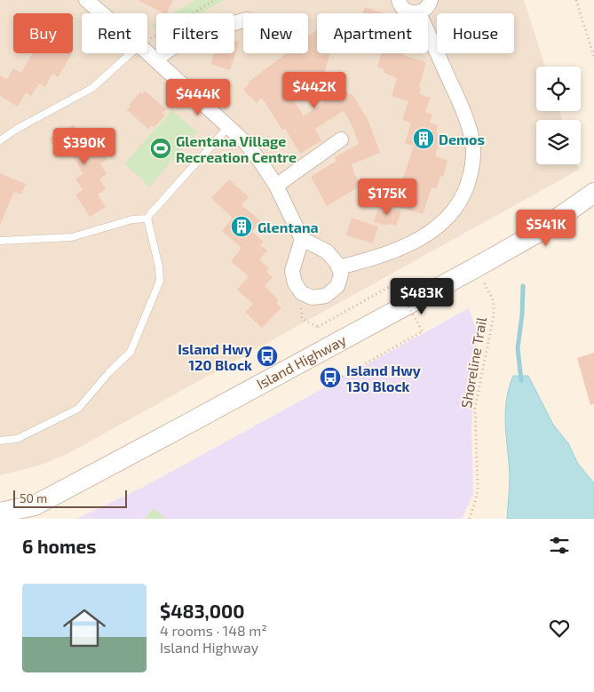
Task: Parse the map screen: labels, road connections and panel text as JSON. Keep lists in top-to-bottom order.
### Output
{
  "streets": {
    "main road": ["Island Highway"],
    "path": ["Shoreline Trail"]
  },
  "crossings": [
    ["Island Highway", "Shoreline Trail"]
  ],
  "places": {
    "building": ["Demos", "Glentana"],
    "sports": ["Glentana Village Recreation Centre"],
    "bus stop": ["Island Hwy 120 Block", "Island Hwy 130 Block"]
  },
  "scale_bar": "50 m",
  "page": {
    "chip": [
      "Buy",
      "Rent",
      "Filters",
      "New",
      "Apartment",
      "House"
    ],
    "price": [
      "$442K",
      "$444K",
      "$390K",
      "$175K",
      "$541K",
      "$483K"
    ],
    "scale": "50 m",
    "heading": "6 homes",
    "list": [
      {
        "name": "$483,000",
        "note": "4 rooms · 148 m² · Island Highway"
      }
    ]
  }
}
